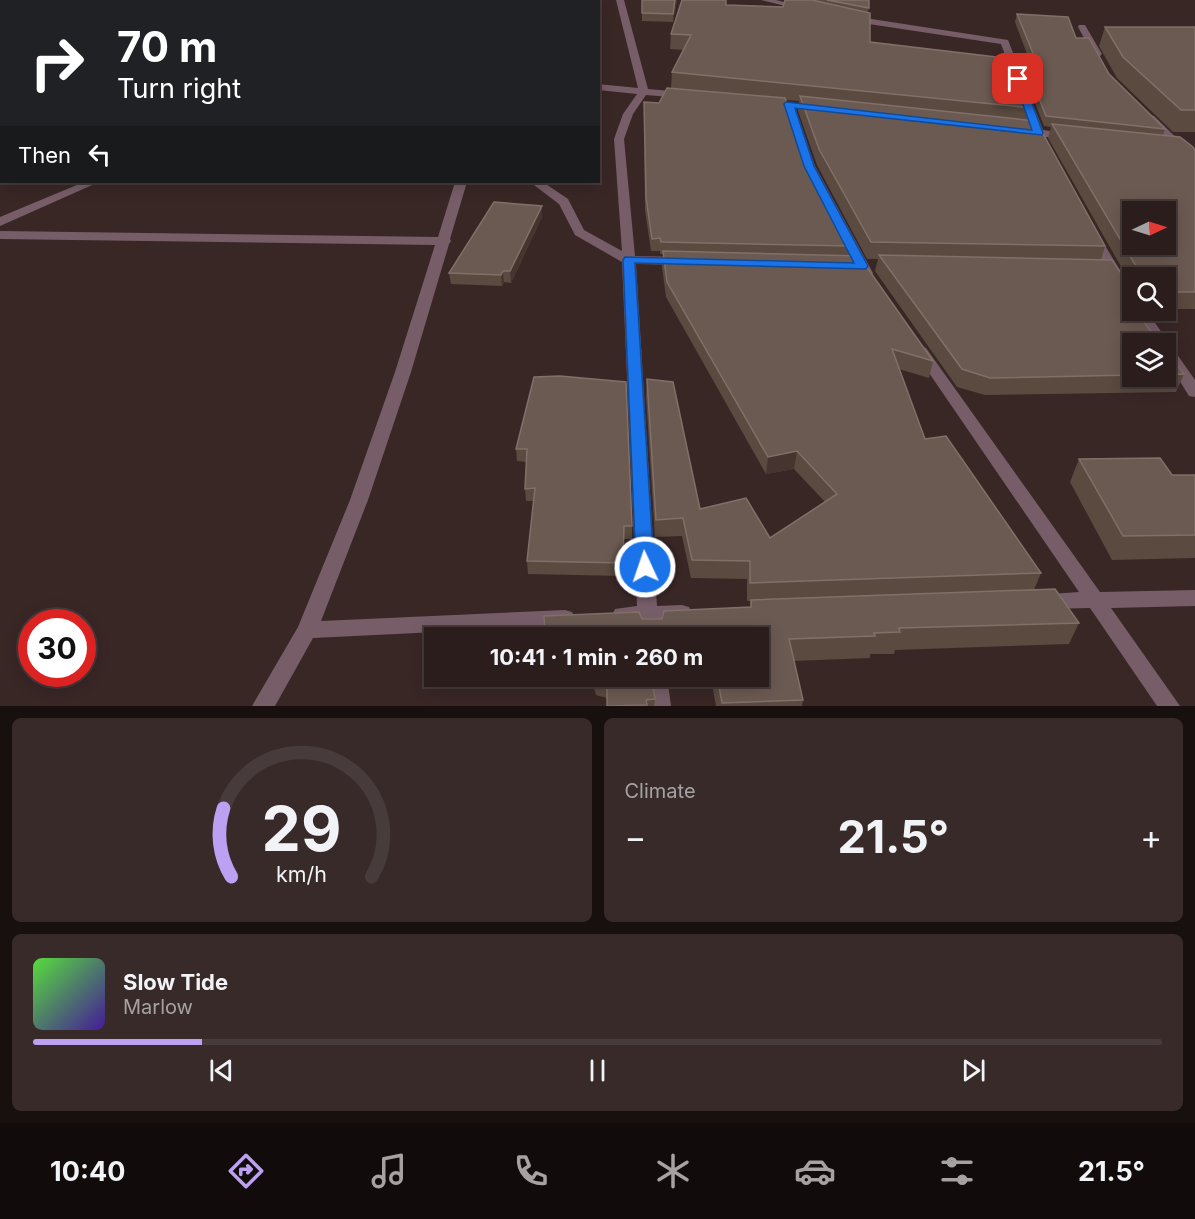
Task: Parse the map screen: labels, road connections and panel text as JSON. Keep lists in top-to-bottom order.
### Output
{
  "north": "right",
  "page": {
    "turn": ["70 m", "Turn right"],
    "then": "Then",
    "limit": "30",
    "trip": "10:41 · 1 min · 260 m",
    "tile": "Climate",
    "heat": ["−", "21.5°", "+"],
    "song": ["Slow Tide", "Marlow"],
    "tabs": ["10:40", "21.5°"],
    "gauge": ["29", "km/h"]
  }
}
